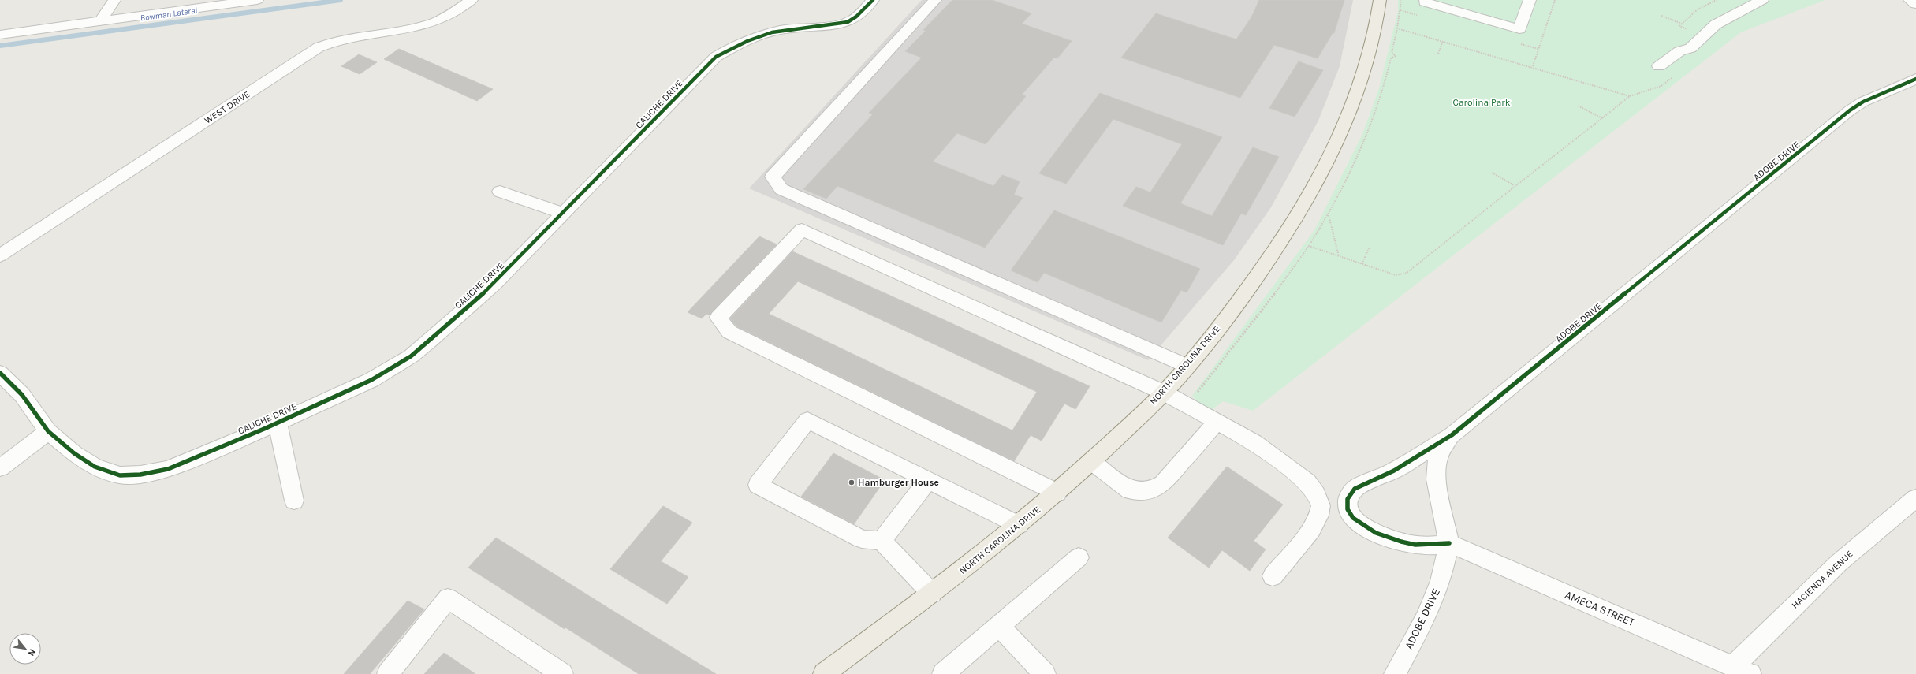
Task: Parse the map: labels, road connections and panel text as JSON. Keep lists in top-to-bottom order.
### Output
{
  "streets": {
    "main road": ["NORTH CAROLINA DRIVE"],
    "street": [
      "CALICHE DRIVE",
      "WEST DRIVE",
      "ADOBE DRIVE",
      "HACIENDA AVENUE",
      "AMECA STREET"
    ]
  },
  "crossings": [
    ["ADOBE DRIVE", "AMECA STREET"],
    ["HACIENDA AVENUE", "AMECA STREET"]
  ],
  "water": ["Bowman Lateral"],
  "parks": ["Carolina Park"],
  "places": ["Hamburger House"],
  "north": "bottom right"
}
